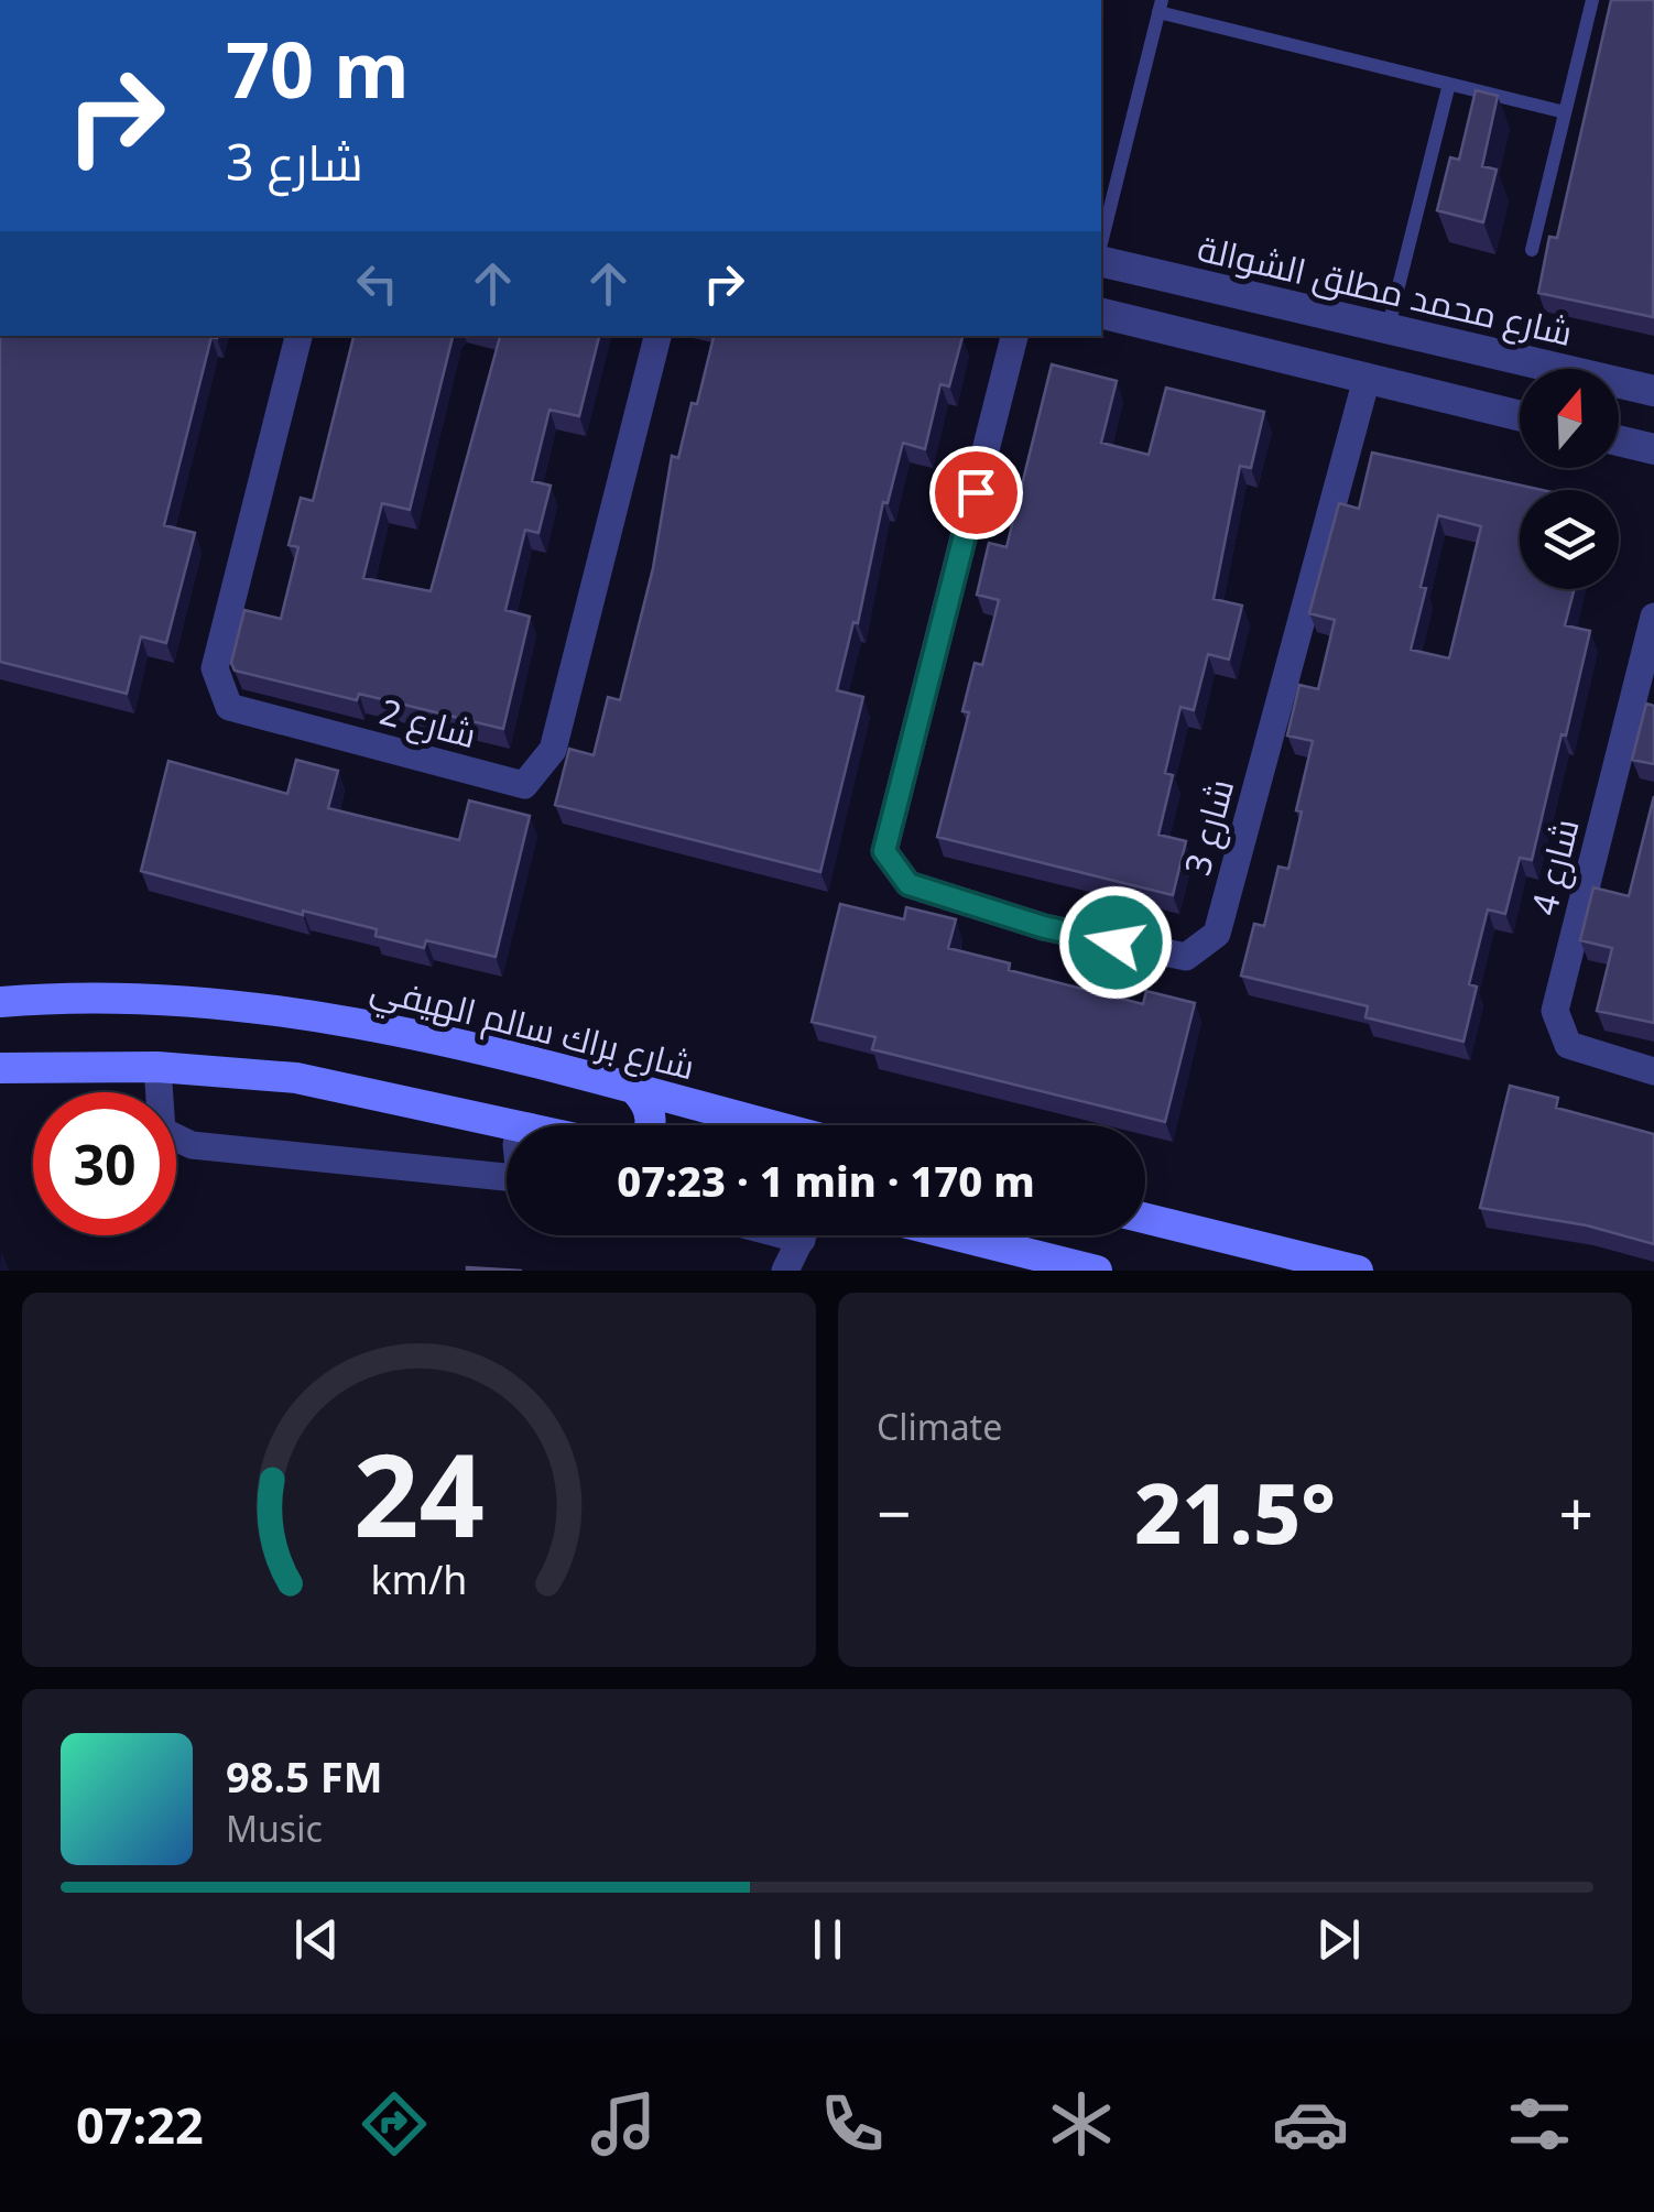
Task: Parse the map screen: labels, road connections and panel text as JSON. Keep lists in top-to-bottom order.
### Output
{
  "streets": {
    "main road": ["شارع براك سالم الهيفي"],
    "street": [
      "شارع محمد مطلق الشوالة",
      "شارع 2",
      "شارع 3",
      "شارع 4"
    ]
  },
  "north": "top",
  "page": {
    "turn": ["70 m", "شارع 3"],
    "limit": "30",
    "trip": "07:23 · 1 min · 170 m",
    "tile": "Climate",
    "heat": ["−", "21.5°", "+"],
    "song": ["98.5 FM", "Music"],
    "tabs": "07:22",
    "gauge": ["24", "km/h"]
  }
}
